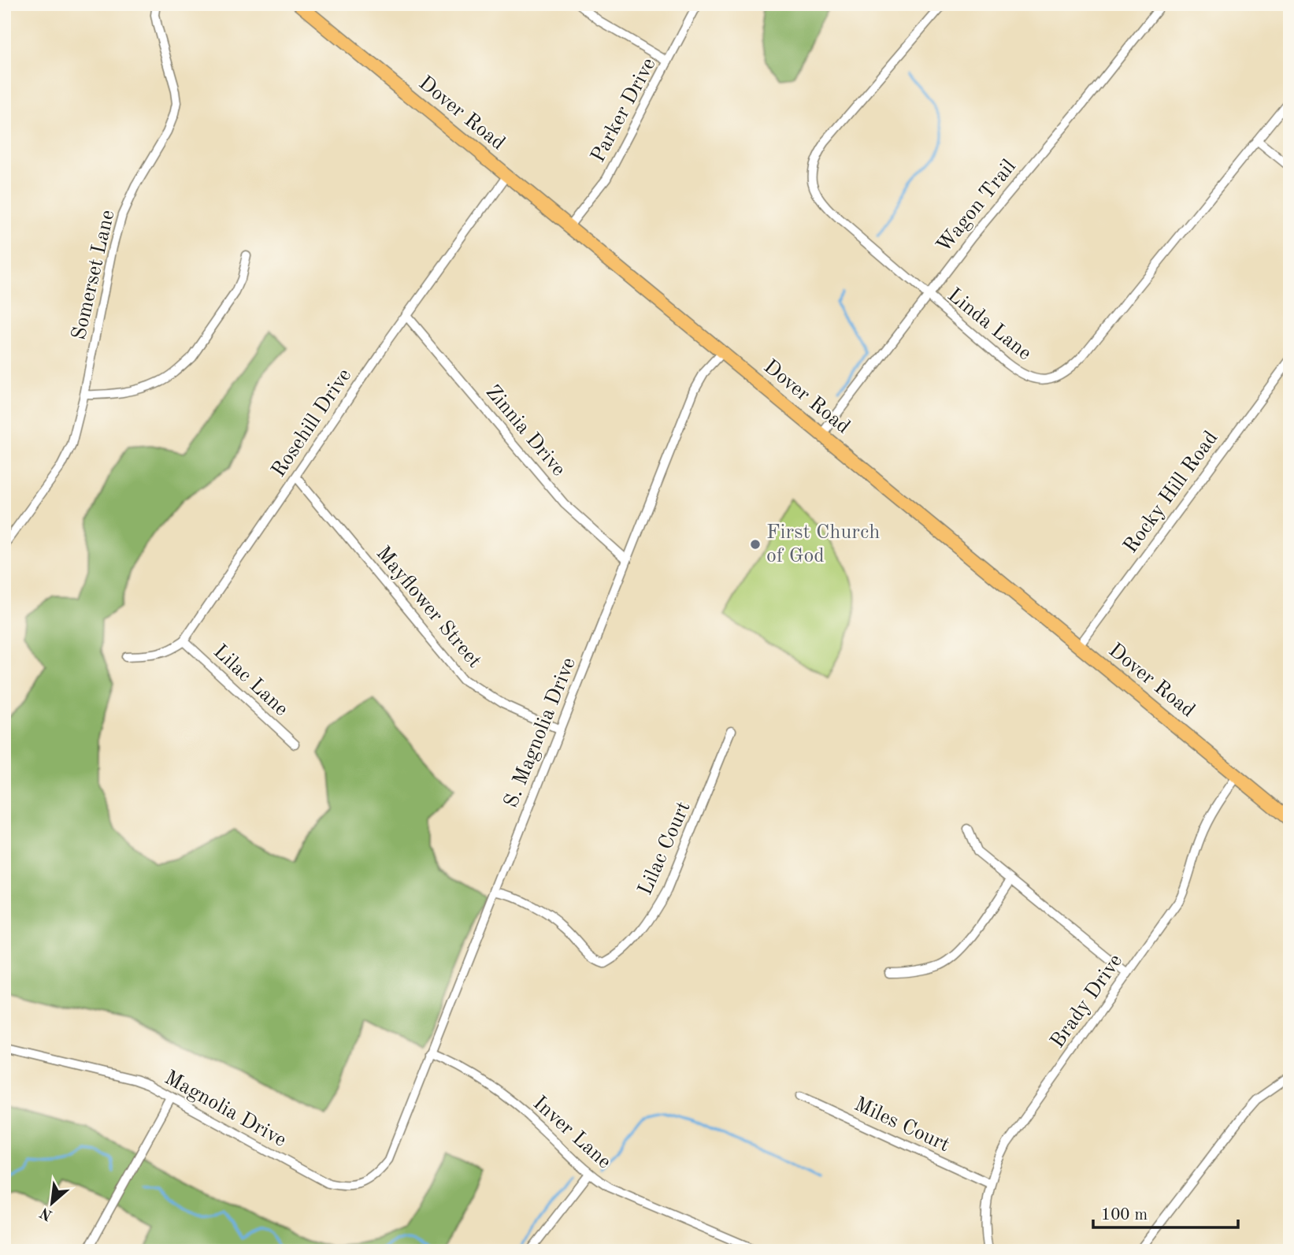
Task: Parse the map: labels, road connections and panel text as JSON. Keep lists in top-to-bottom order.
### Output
{
  "streets": {
    "main road": ["Dover Road"],
    "street": [
      "Parker Drive",
      "Wagon Trail",
      "Somerset Lane",
      "Linda Lane",
      "Rosehill Drive",
      "Zinnia Drive",
      "Rocky Hill Road",
      "Mayflower Street",
      "Lilac Lane",
      "S. Magnolia Drive",
      "Lilac Court",
      "Brady Drive",
      "Magnolia Drive",
      "Miles Court",
      "Inver Lane"
    ]
  },
  "crossings": [
    ["Parker Drive", "Dover Road"],
    ["Dover Road", "Wagon Trail"],
    ["Dover Road", "Rosehill Drive"],
    ["Dover Road", "Rocky Hill Road"],
    ["Dover Road", "S. Magnolia Drive"],
    ["Dover Road", "Brady Drive"],
    ["Wagon Trail", "Linda Lane"],
    ["Rosehill Drive", "Zinnia Drive"],
    ["Rosehill Drive", "Mayflower Street"],
    ["Rosehill Drive", "Lilac Lane"],
    ["Zinnia Drive", "S. Magnolia Drive"],
    ["Mayflower Street", "S. Magnolia Drive"],
    ["S. Magnolia Drive", "Lilac Court"],
    ["S. Magnolia Drive", "Magnolia Drive"],
    ["S. Magnolia Drive", "Inver Lane"],
    ["Brady Drive", "Miles Court"]
  ],
  "places": ["First Church of God"],
  "scale_bar": "100 m",
  "north": "bottom left"
}
